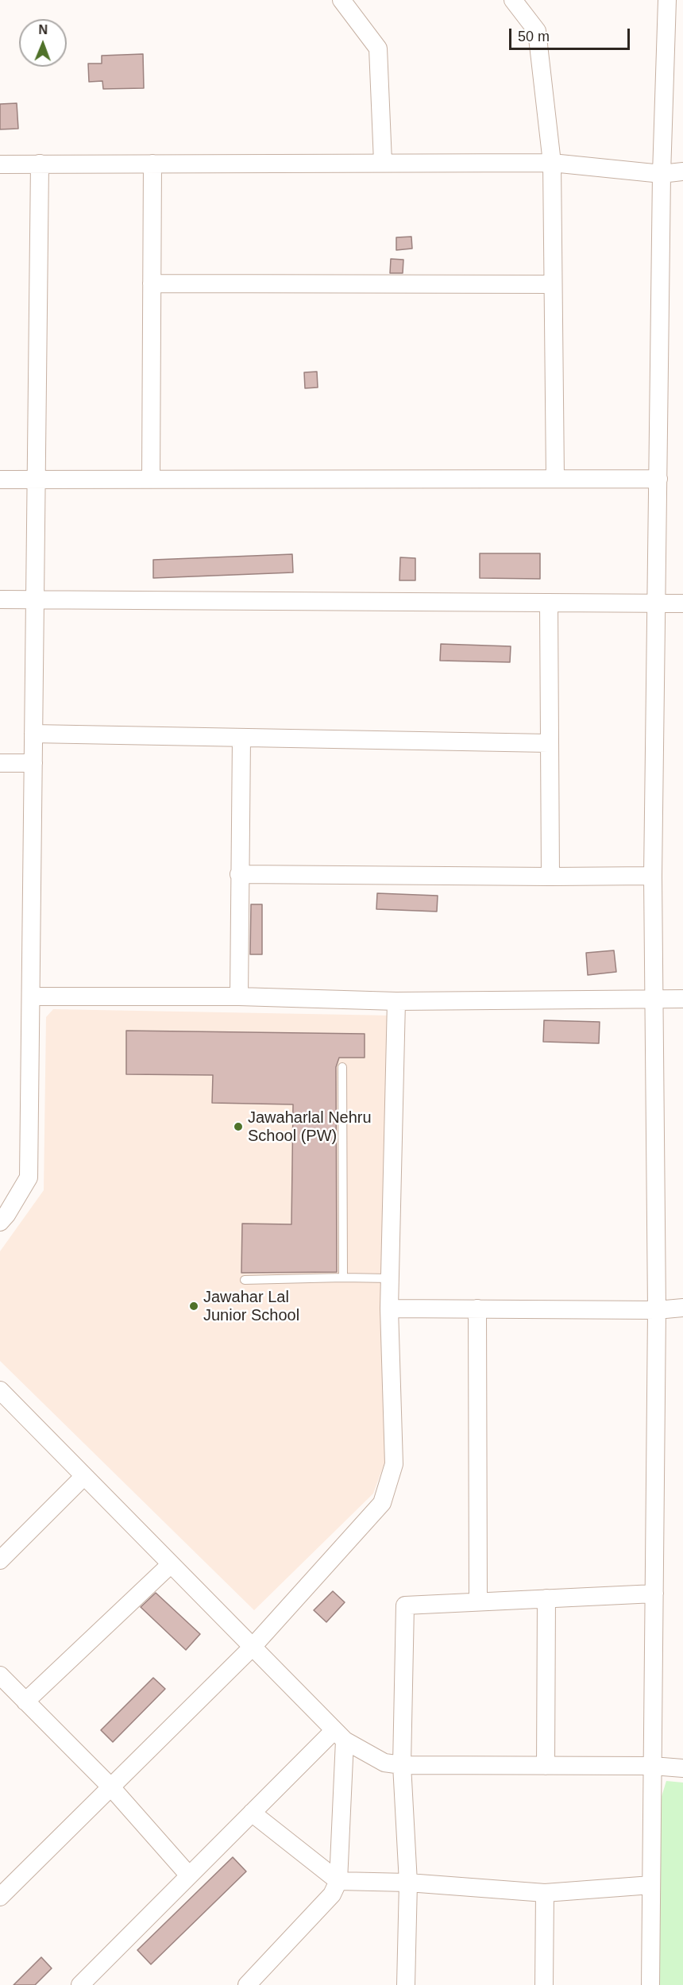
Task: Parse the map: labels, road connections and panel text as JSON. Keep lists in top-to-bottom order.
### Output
{
  "places": ["Jawaharlal Nehru School (PW)", "Jawahar Lal Junior School"],
  "scale_bar": "50 m",
  "north": "top"
}
